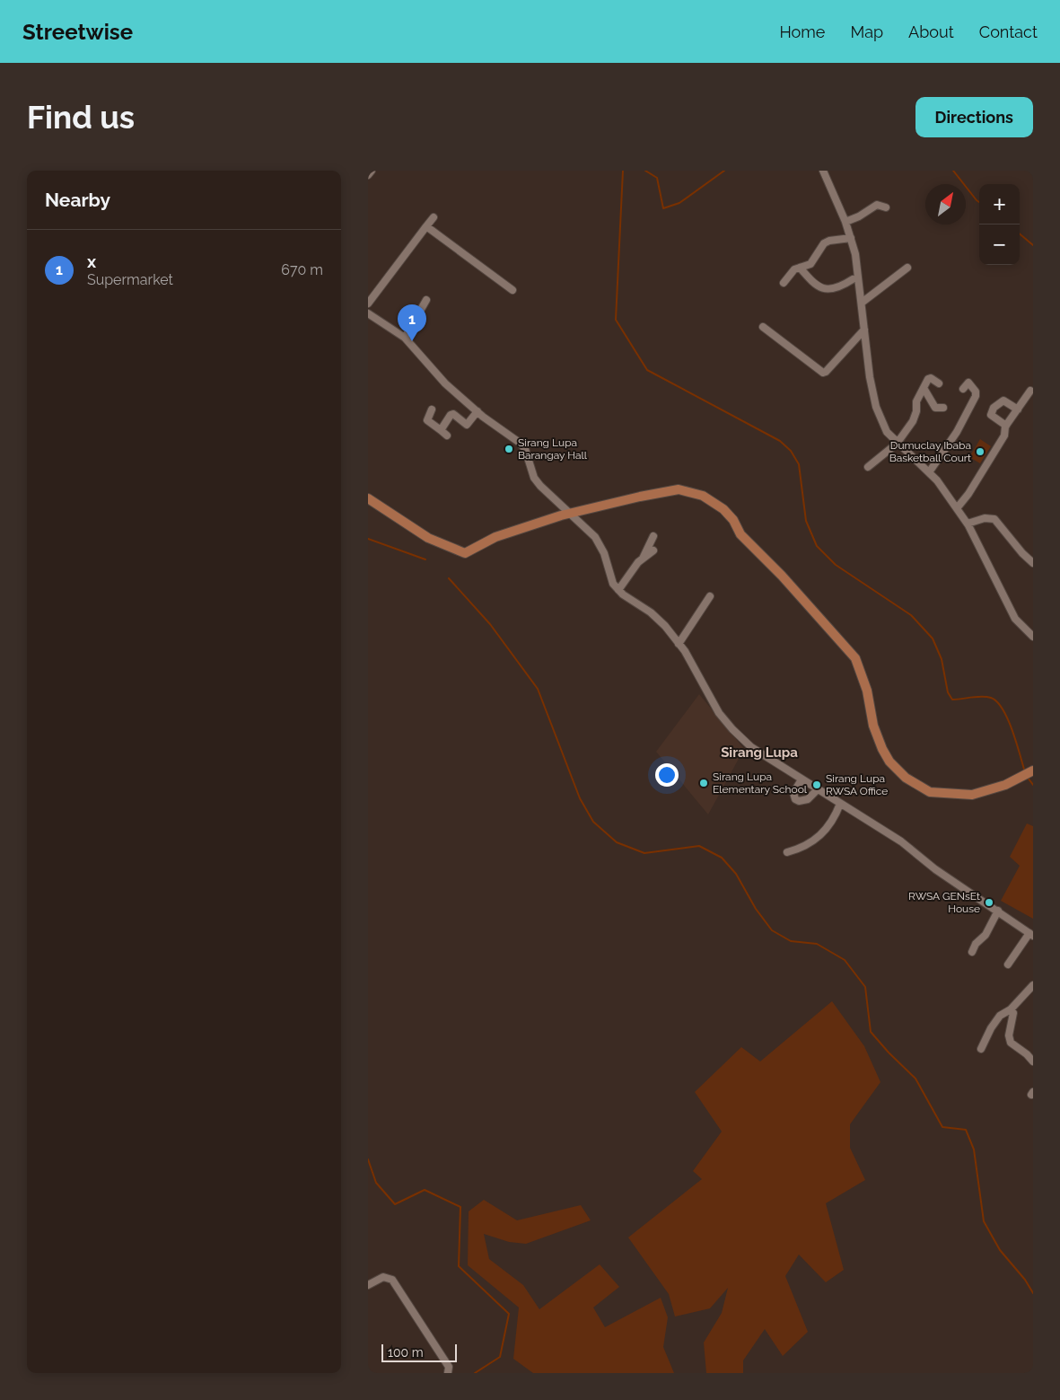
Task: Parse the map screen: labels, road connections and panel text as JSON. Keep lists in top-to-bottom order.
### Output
{
  "districts": ["Sirang Lupa"],
  "places": [
    "Sirang Lupa Barangay Hall",
    "Dumuclay Ibaba Basketball Court",
    "Sirang Lupa Elementary School",
    "Sirang Lupa RWSA Office",
    "RWSA GENsEt House"
  ],
  "scale_bar": "100 m",
  "north": "top right",
  "page": {
    "header": "Streetwise",
    "nav": [
      "Home",
      "Map",
      "About",
      "Contact"
    ],
    "buttons": "Directions",
    "title": "Find us",
    "heading": "Nearby",
    "map_buttons": ["+", "−"],
    "list": [
      {
        "mark": "1",
        "name": "x",
        "note": "Supermarket",
        "value": "670 m"
      }
    ],
    "pins": "1",
    "scale": "100 m"
  }
}
